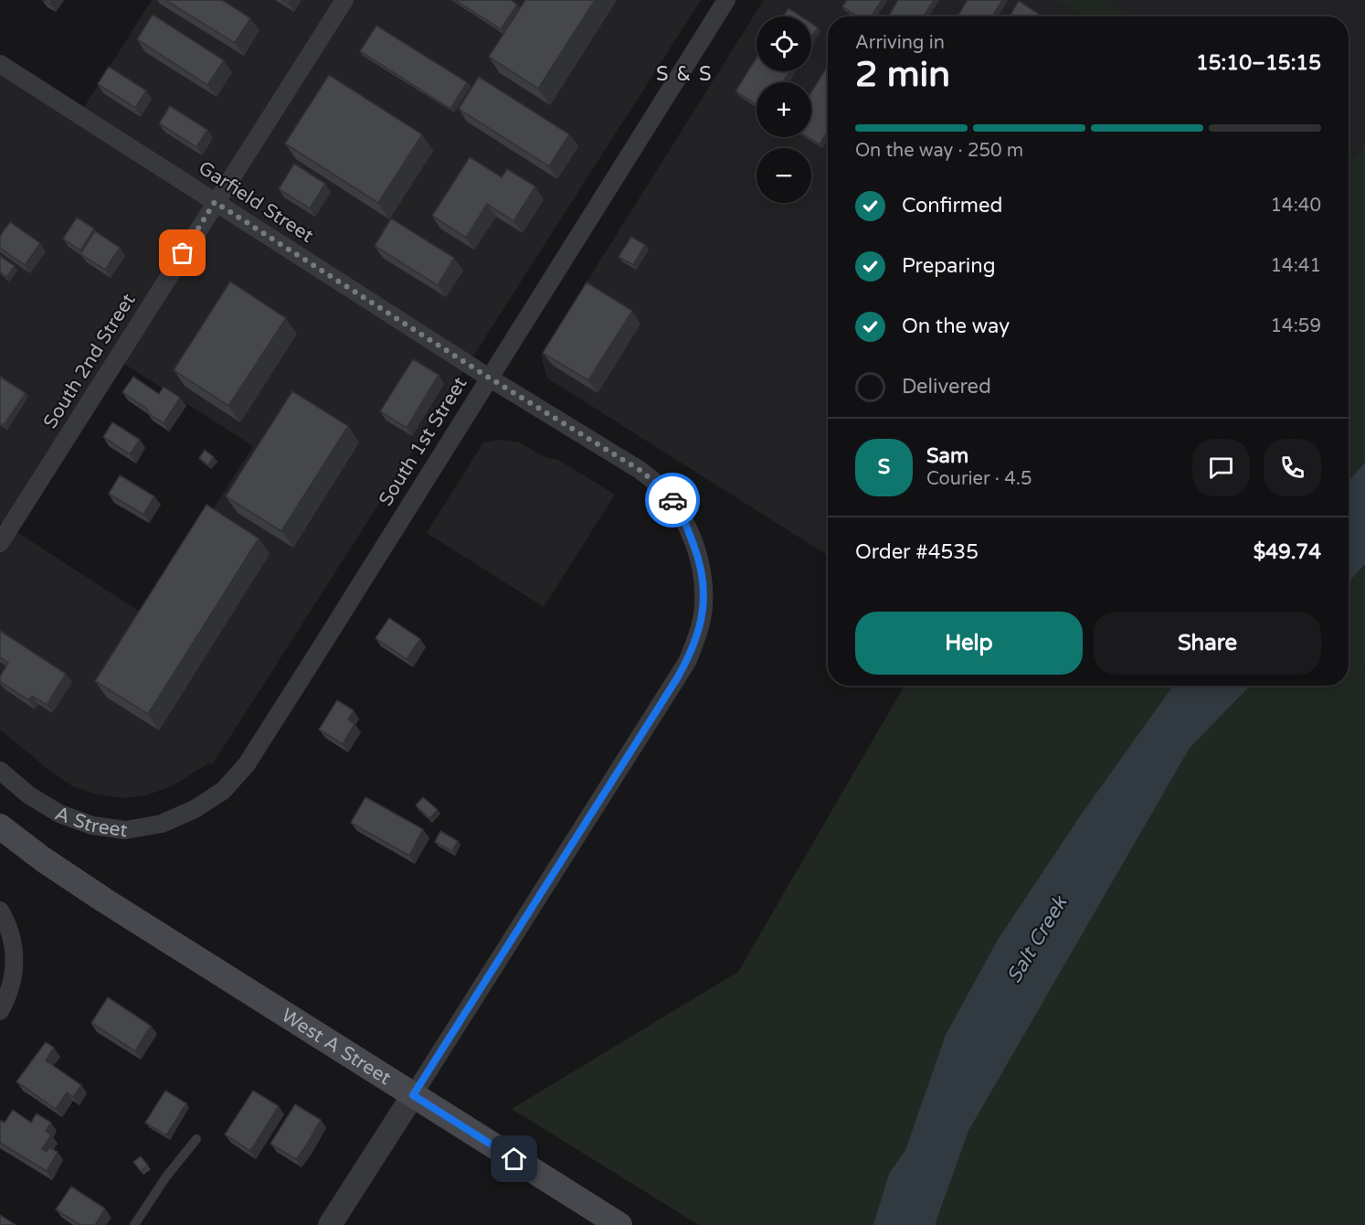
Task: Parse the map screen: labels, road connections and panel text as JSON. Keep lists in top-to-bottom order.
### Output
{
  "streets": {
    "main road": ["West A Street"],
    "street": [
      "Garfield Street",
      "South 2nd Street",
      "South 1st Street",
      "A Street"
    ]
  },
  "crossings": [
    ["Garfield Street", "South 2nd Street"],
    ["Garfield Street", "South 1st Street"],
    ["Garfield Street", "West A Street"],
    ["South 1st Street", "A Street"]
  ],
  "districts": ["S & S"],
  "water": ["Salt Creek"],
  "page": {
    "map_buttons": ["+", "−"],
    "heading": ["2 min", "Arriving in", "15:10–15:15"],
    "panel": [
      "Sam",
      "Courier · 4.5",
      "Order #4535",
      "$49.74"
    ],
    "bar": "On the way · 250 m",
    "list": [
      ["Confirmed", "14:40"],
      ["Preparing", "14:41"],
      ["On the way", "14:59"],
      "Delivered"
    ],
    "round": "S",
    "buttons": ["Help", "Share"]
  }
}
